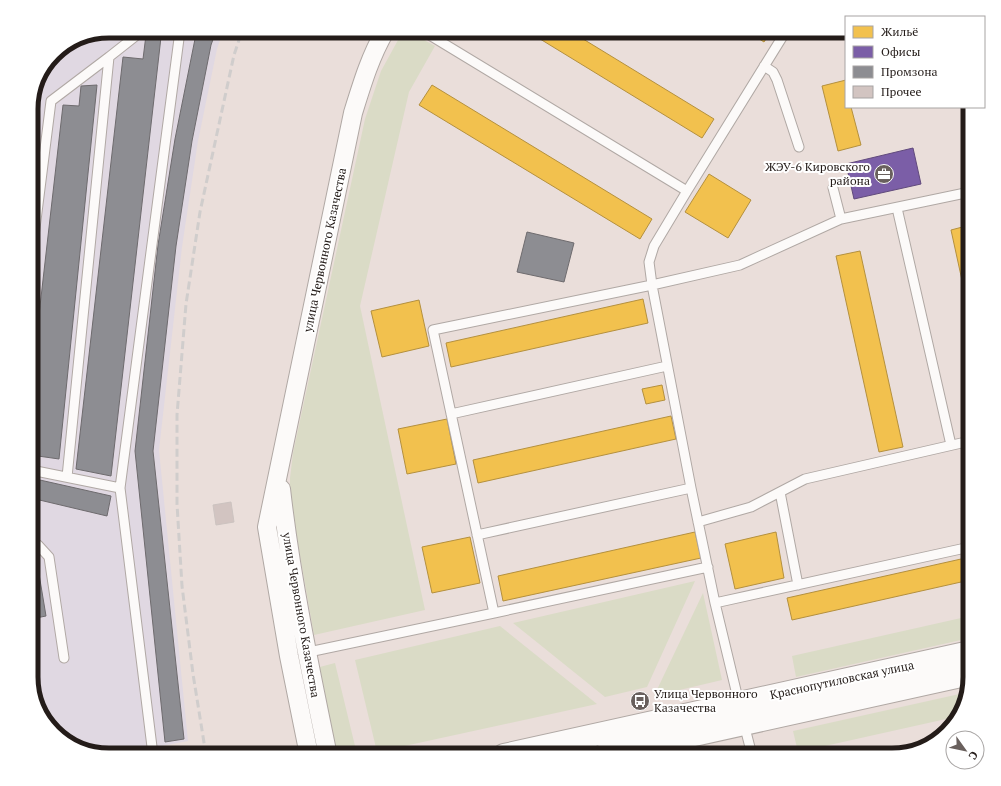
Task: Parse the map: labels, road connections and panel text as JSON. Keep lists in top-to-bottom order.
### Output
{
  "streets": {
    "main road": ["Краснопутиловская улица"],
    "street": ["улица Червонного Казачества"]
  },
  "places": {
    "office": ["ЖЭУ-6 Кировского района"],
    "bus stop": ["Улица Червонного Казачества"]
  },
  "legend": [
    "Жильё",
    "Офисы",
    "Промзона",
    "Прочее"
  ],
  "north": "bottom right"
}
